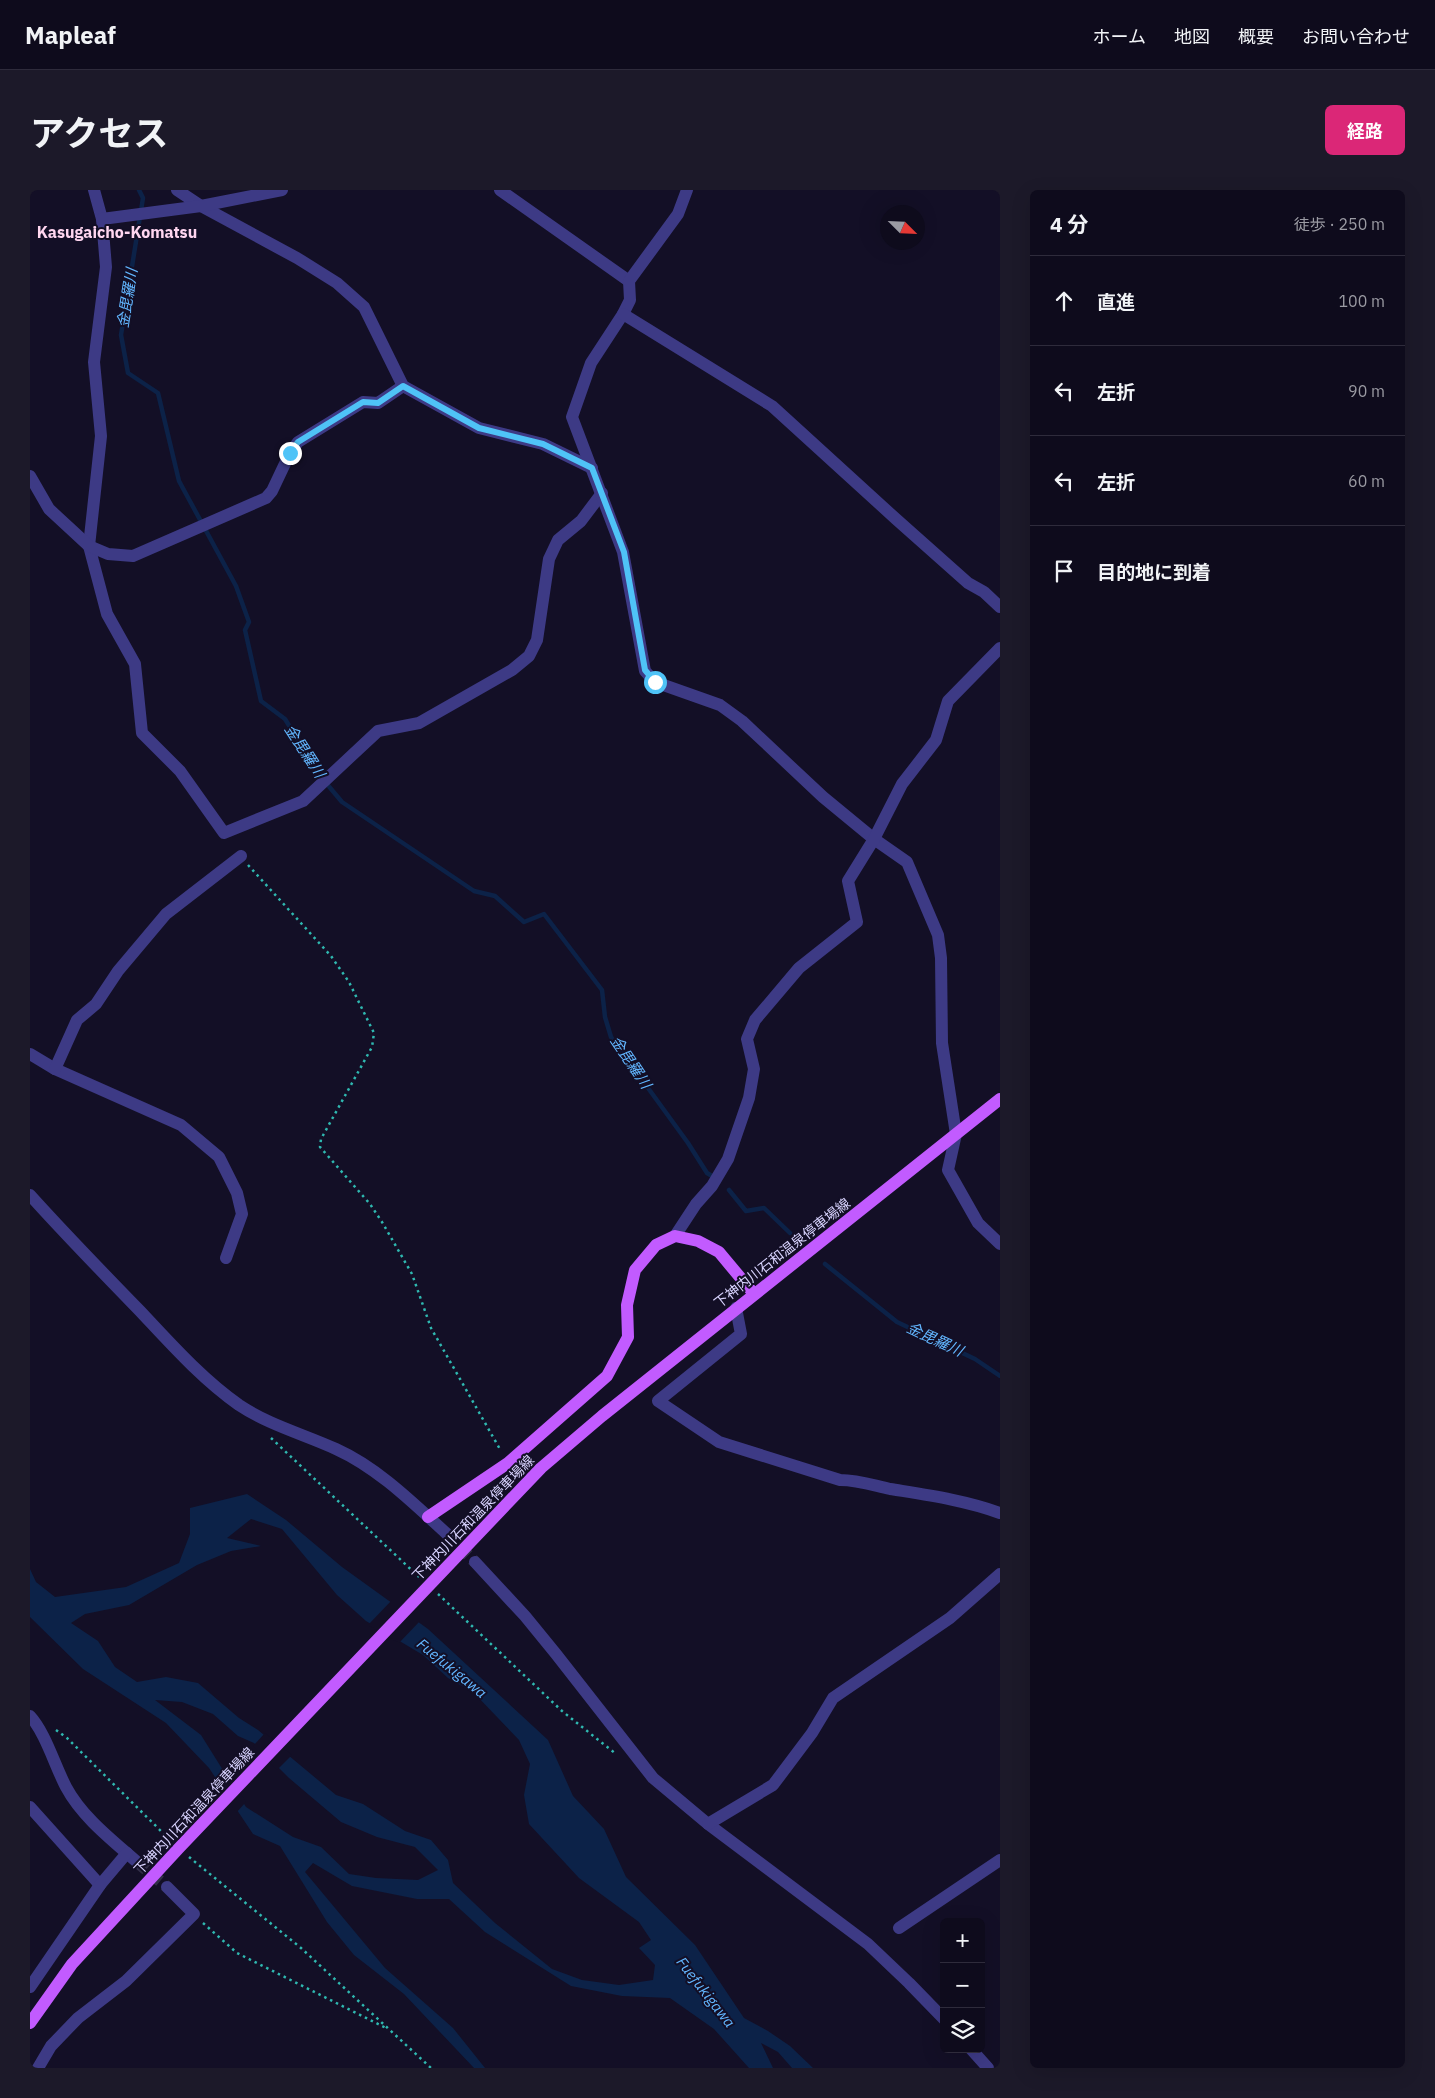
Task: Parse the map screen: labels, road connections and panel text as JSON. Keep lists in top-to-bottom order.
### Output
{
  "streets": {
    "main road": ["下神内川石和温泉停車場線"]
  },
  "districts": ["Kasugaicho-Komatsu"],
  "water": ["金毘羅川", "Fuefukigawa"],
  "north": "bottom right",
  "page": {
    "header": "Mapleaf",
    "nav": [
      "ホーム",
      "地図",
      "概要",
      "お問い合わせ"
    ],
    "title": "アクセス",
    "buttons": "経路",
    "heading": ["4 分", "徒歩 · 250 m"],
    "list": [
      ["直進", "100 m"],
      ["左折", "90 m"],
      ["左折", "60 m"],
      "目的地に到着"
    ],
    "map_buttons": ["+", "−"]
  }
}
